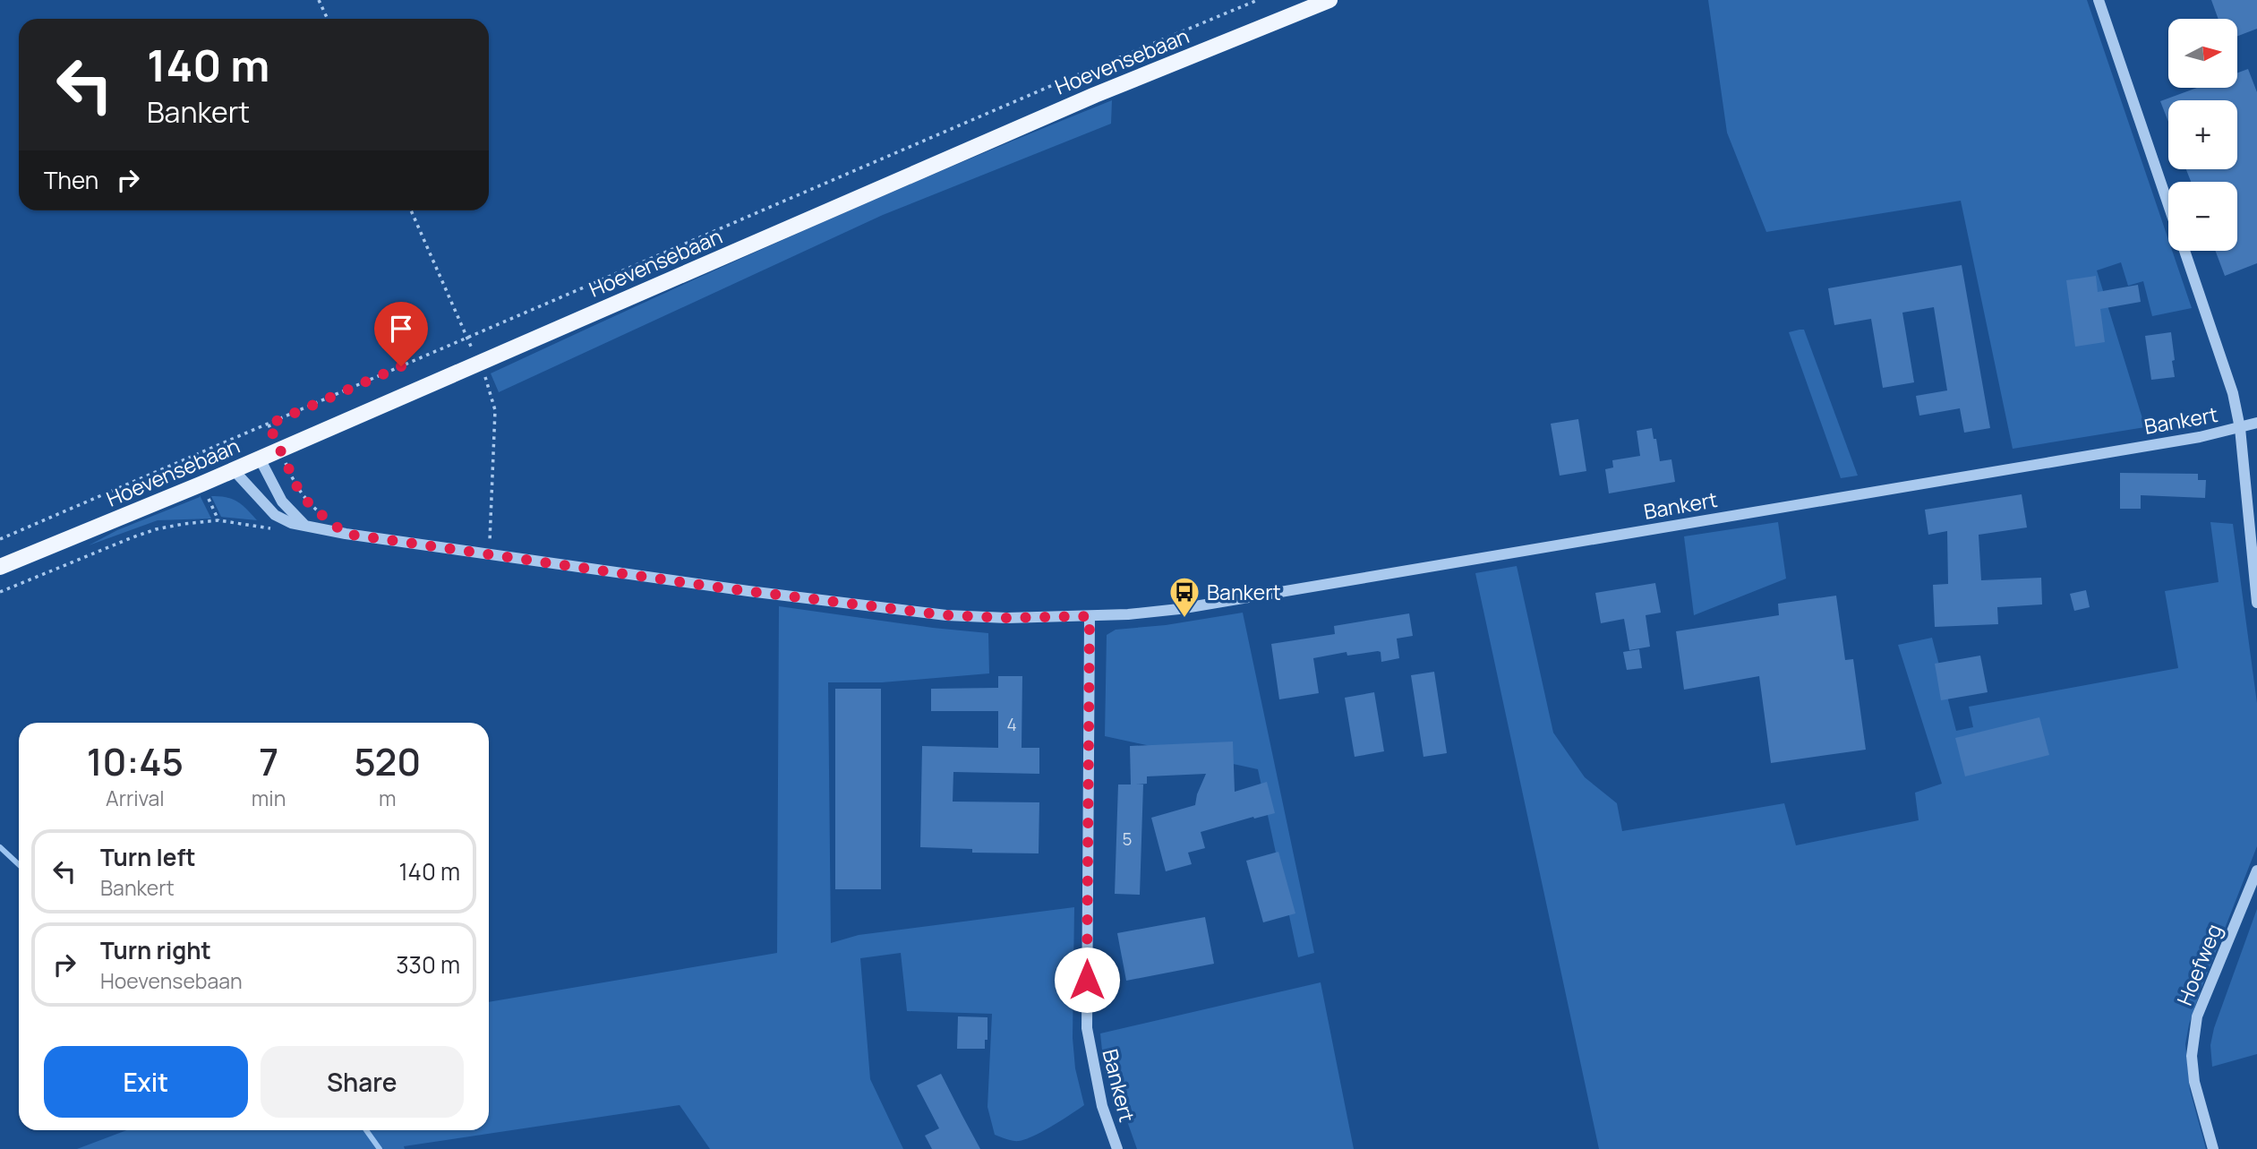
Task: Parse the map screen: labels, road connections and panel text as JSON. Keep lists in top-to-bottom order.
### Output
{
  "streets": {
    "main road": ["Hoevensebaan"],
    "street": ["Bankert", "Hoefweg"]
  },
  "crossings": [
    ["Hoevensebaan", "Bankert"]
  ],
  "places": {
    "bus stop": ["Bankert"]
  },
  "house_numbers": ["4", "5"],
  "north": "right",
  "page": {
    "map_buttons": ["+", "−"],
    "turn": ["140 m", "Bankert"],
    "then": "Then",
    "eta": [
      "10:45",
      "Arrival",
      "7",
      "min",
      "520",
      "m"
    ],
    "list": [
      {
        "name": "Turn left",
        "note": "Bankert",
        "value": "140 m"
      },
      {
        "name": "Turn right",
        "note": "Hoevensebaan",
        "value": "330 m"
      }
    ],
    "buttons": ["Exit", "Share"]
  }
}
